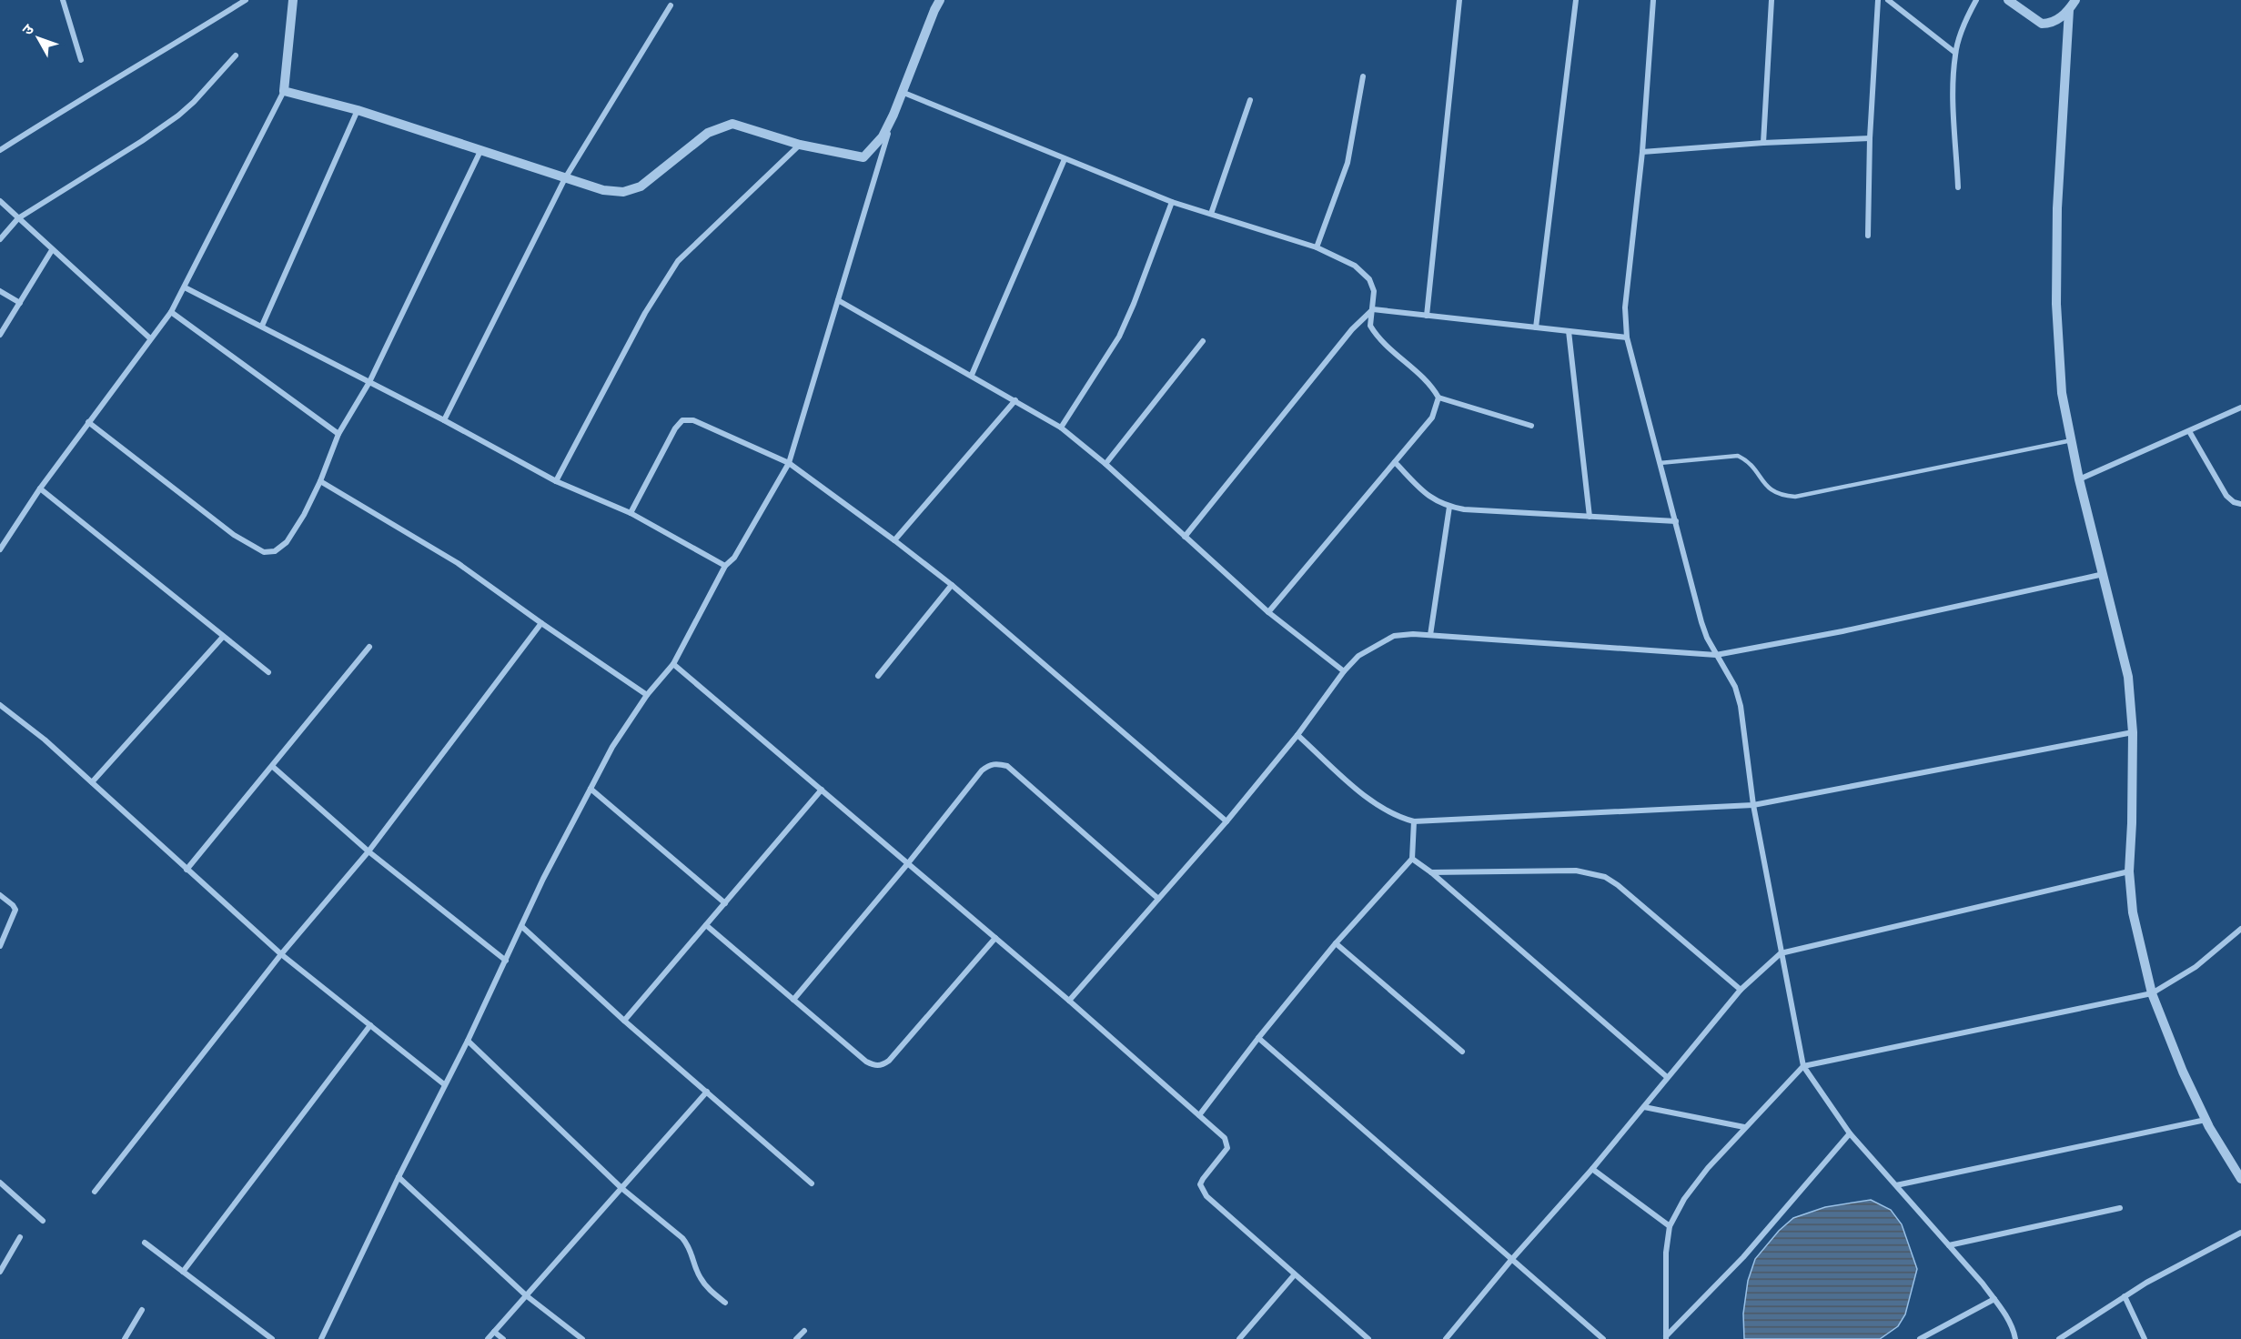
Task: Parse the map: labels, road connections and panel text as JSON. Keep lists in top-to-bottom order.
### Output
{
  "north": "top left"
}
